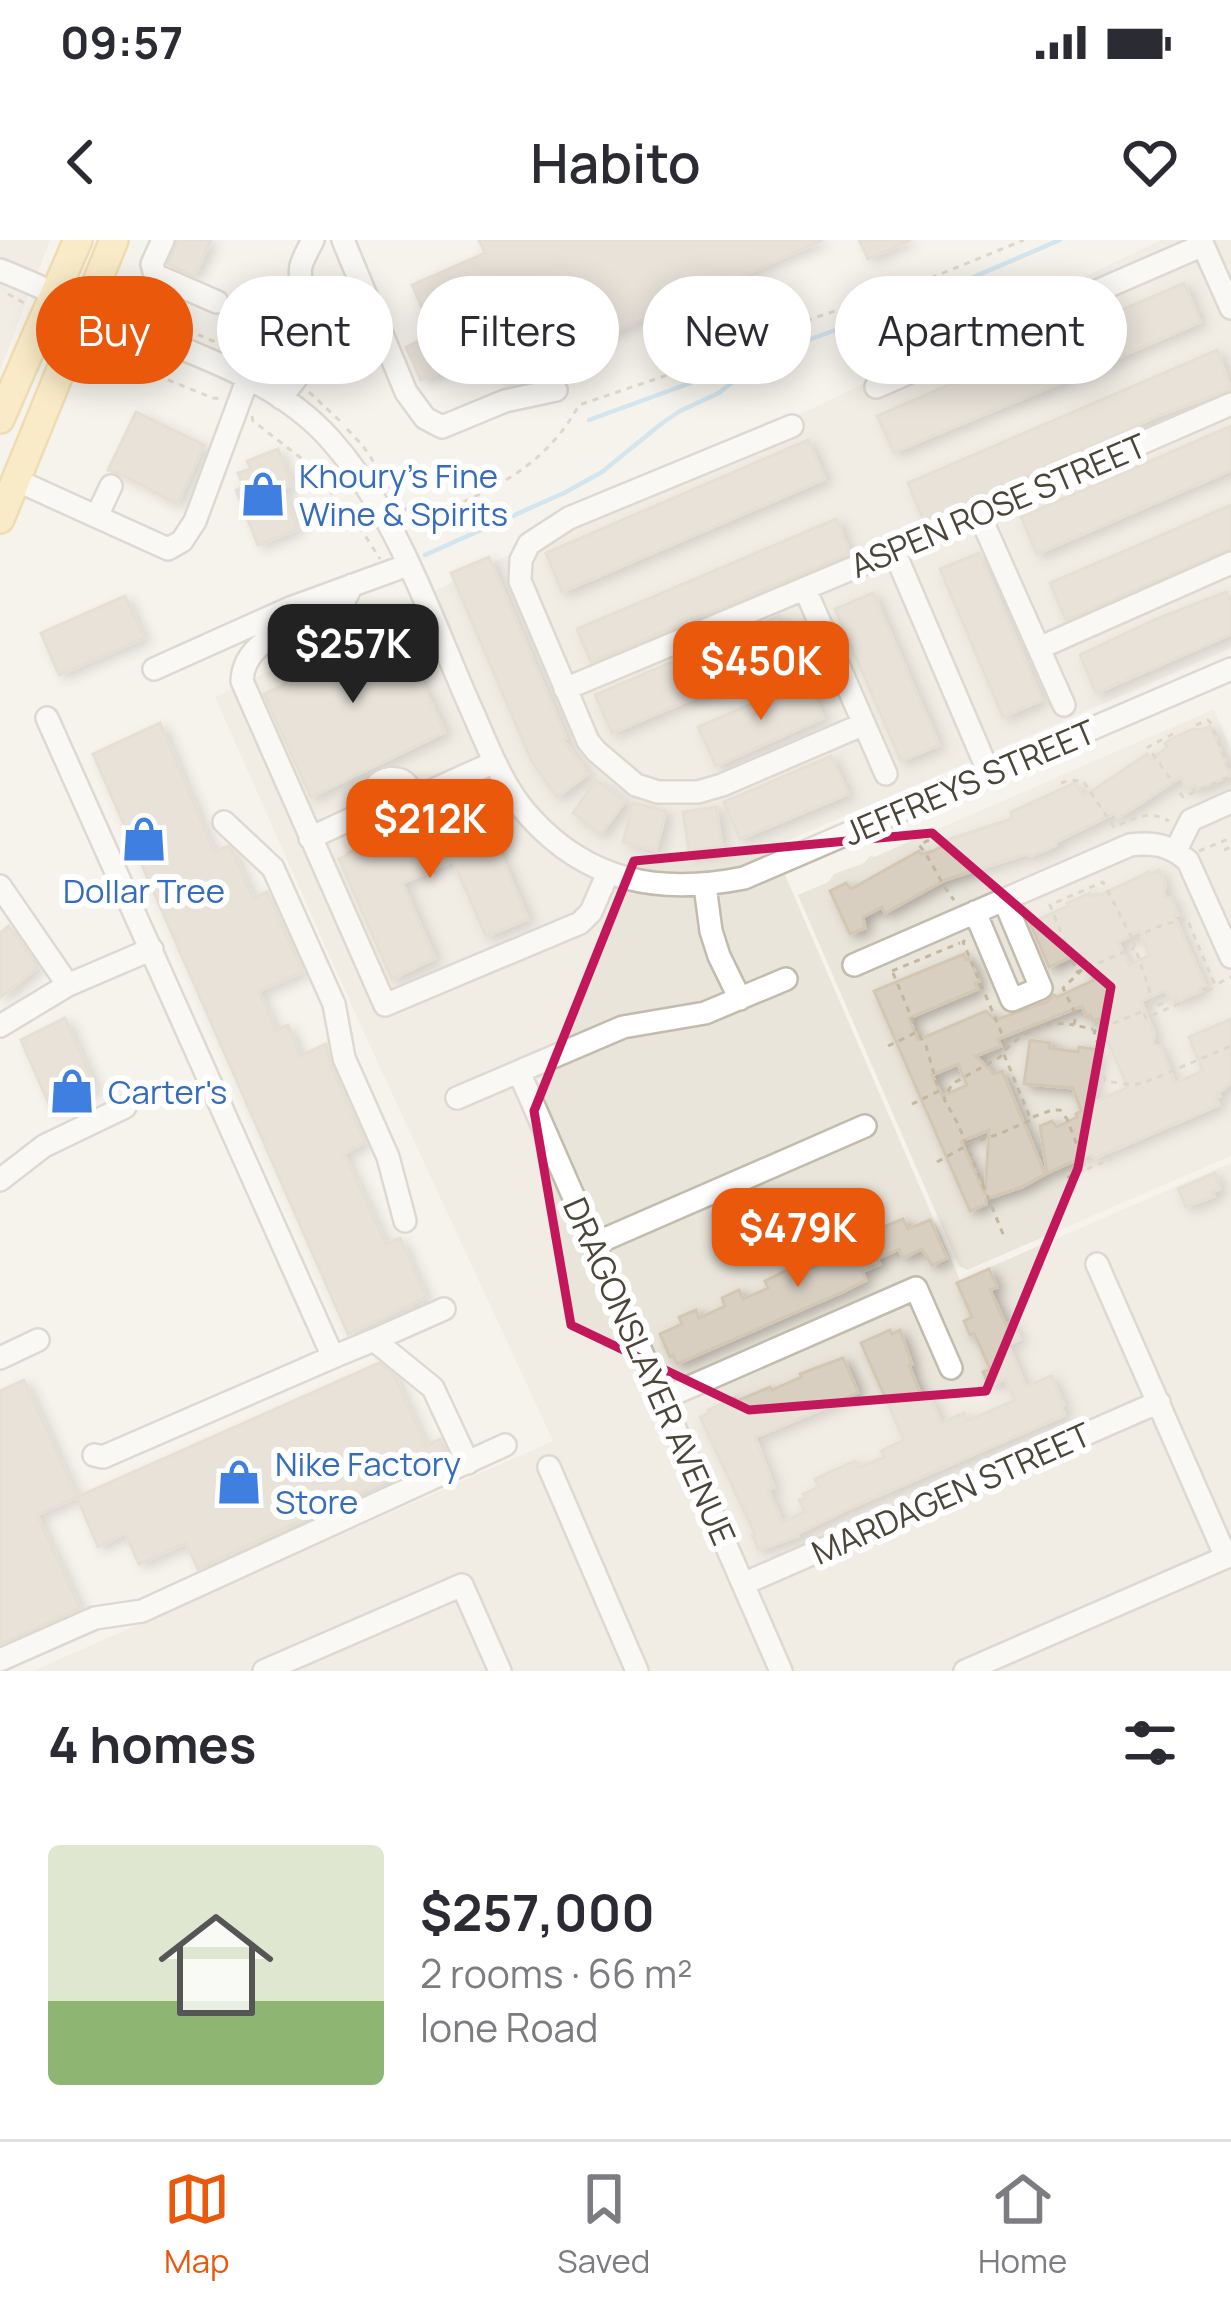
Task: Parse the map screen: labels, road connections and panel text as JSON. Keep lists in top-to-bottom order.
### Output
{
  "streets": {
    "street": [
      "ASPEN ROSE STREET",
      "JEFFREYS STREET",
      "DRAGONSLAYER AVENUE",
      "MARDAGEN STREET"
    ]
  },
  "crossings": [
    ["DRAGONSLAYER AVENUE", "MARDAGEN STREET"]
  ],
  "places": {
    "shop": [
      "Khoury's Fine Wine & Spirits",
      "Dollar Tree",
      "Carter's",
      "Nike Factory Store"
    ]
  },
  "page": {
    "status": "09:57",
    "header": "Habito",
    "chip": [
      "Buy",
      "Rent",
      "Filters",
      "New",
      "Apartment"
    ],
    "price": [
      "$257K",
      "$450K",
      "$212K",
      "$479K"
    ],
    "heading": "4 homes",
    "list": [
      {
        "name": "$257,000",
        "note": "2 rooms · 66 m² · Ione Road"
      }
    ],
    "tabs": ["Map", "Saved", "Home"]
  }
}
